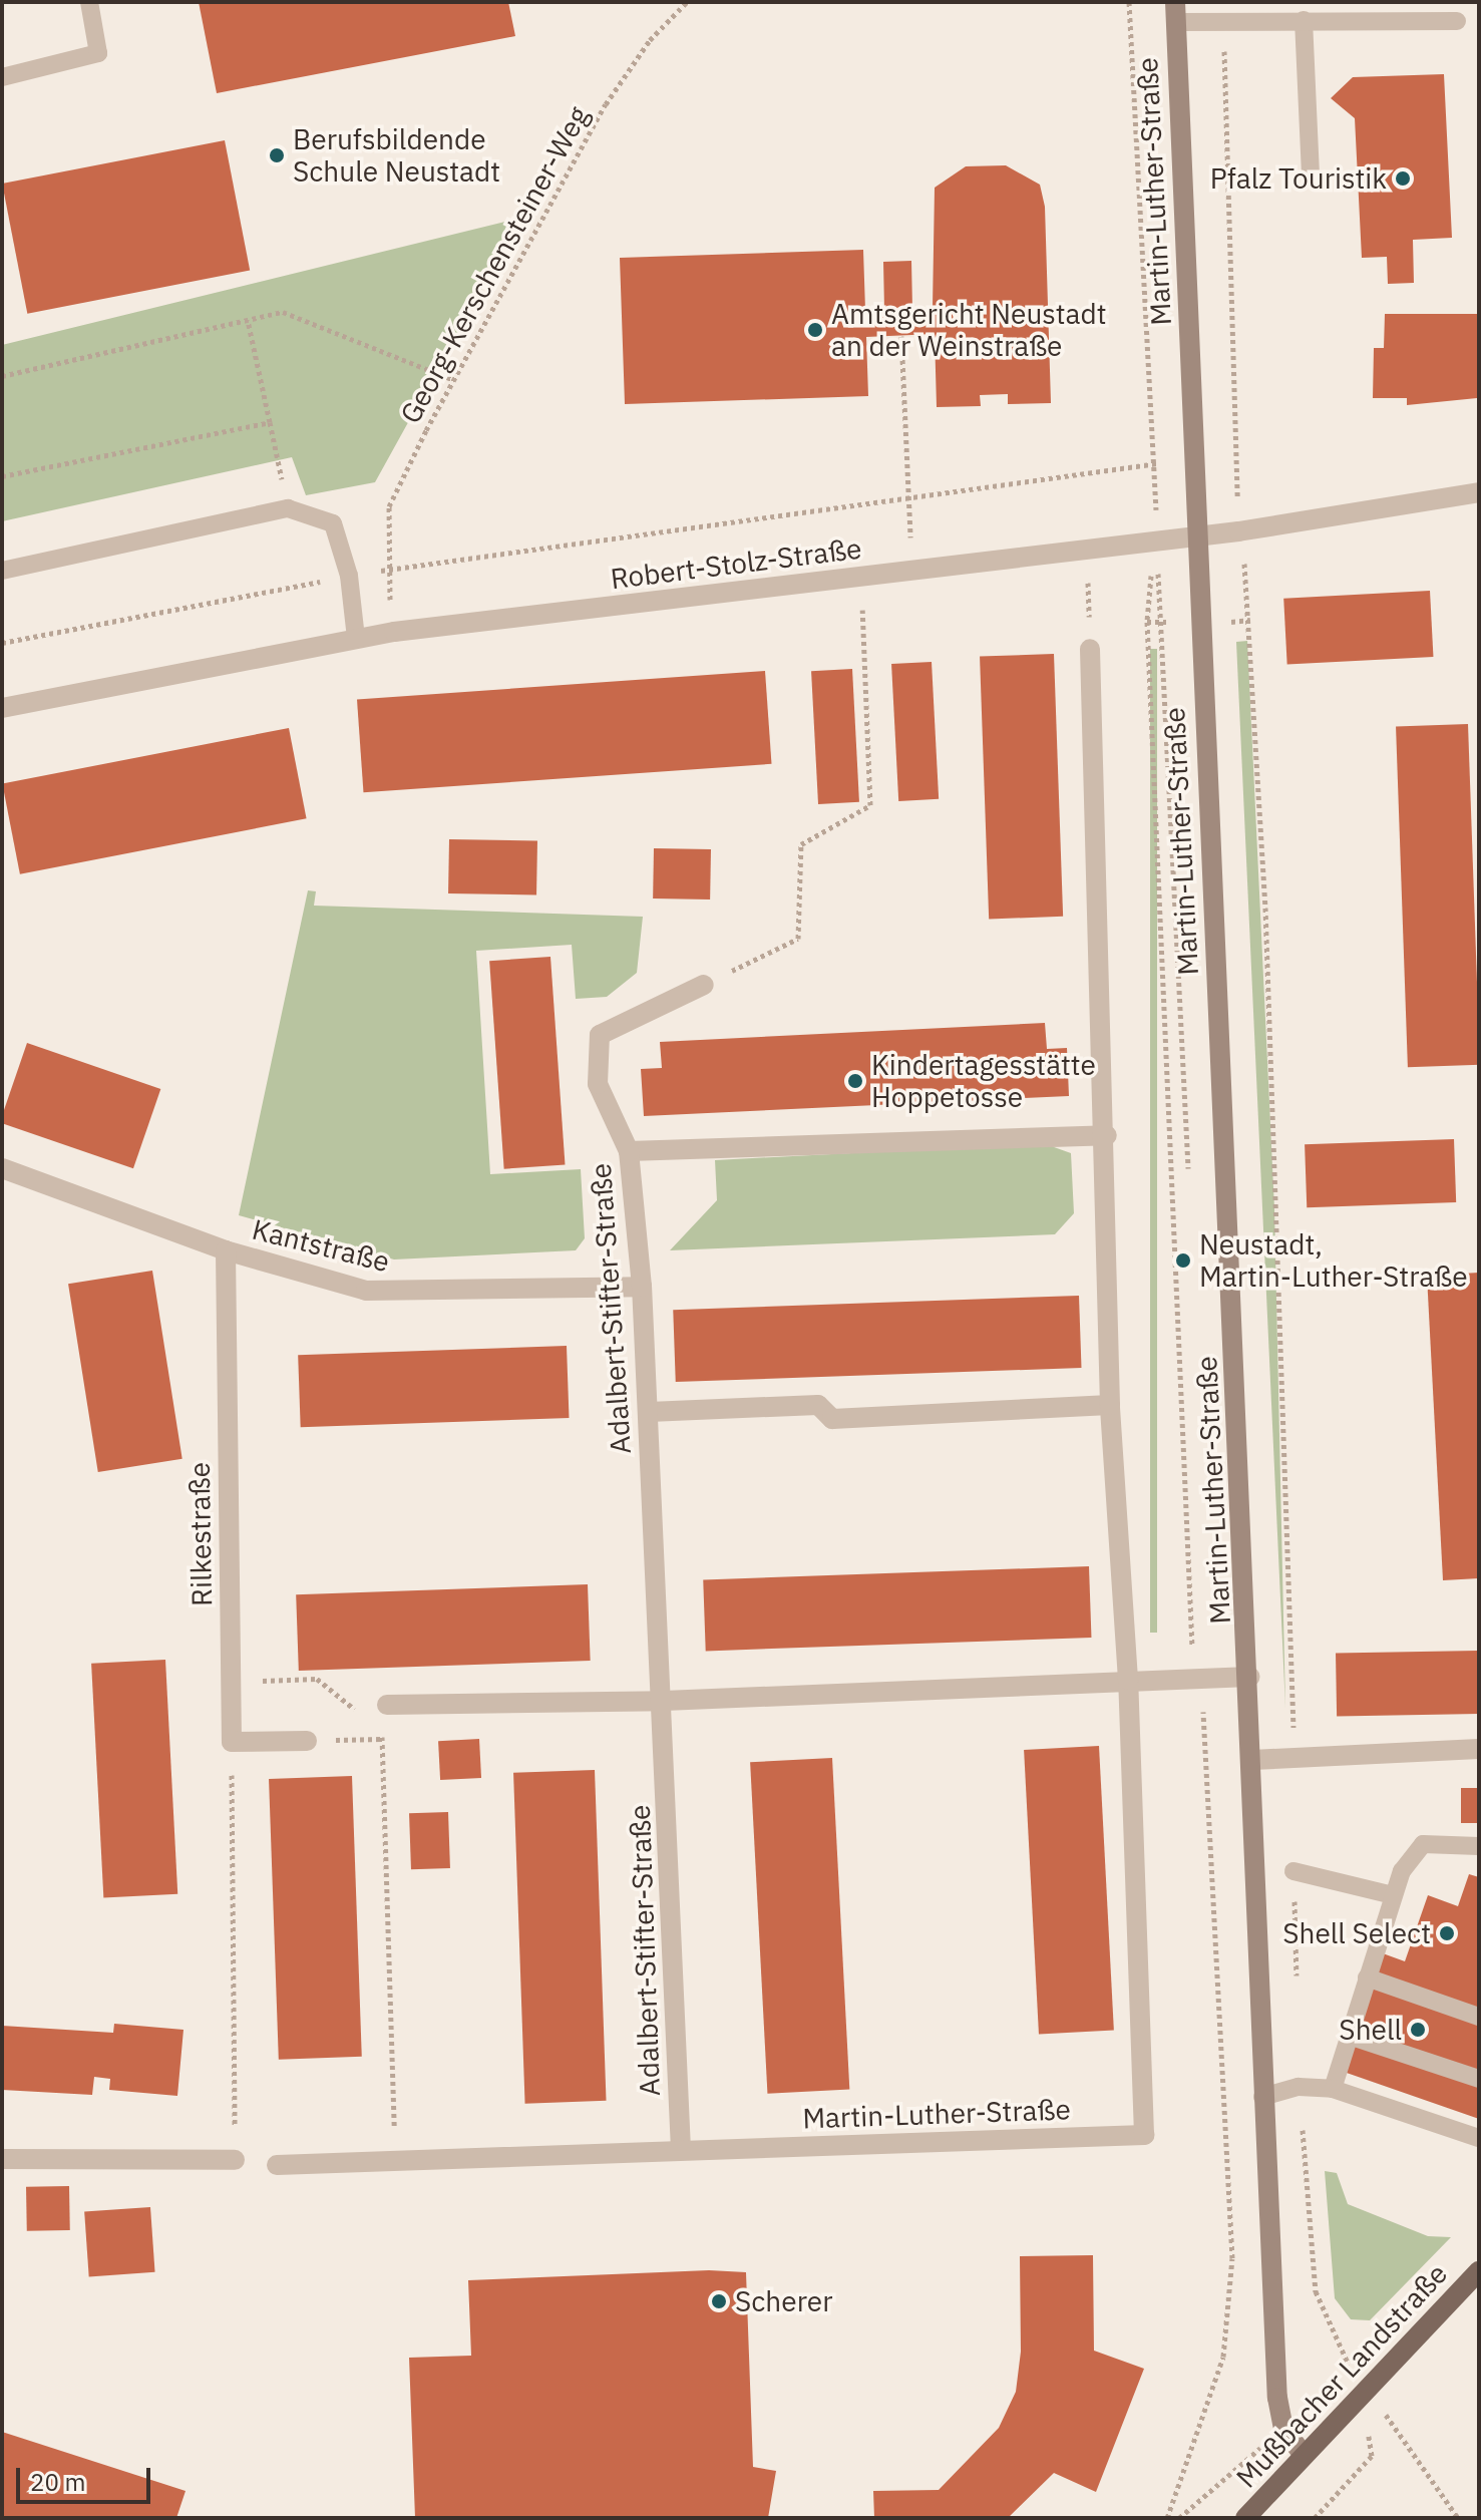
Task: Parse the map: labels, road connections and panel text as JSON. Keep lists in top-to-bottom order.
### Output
{
  "streets": {
    "main road": ["Mußbacher Landstraße"],
    "street": [
      "Martin-Luther-Straße",
      "Robert-Stolz-Straße",
      "Kantstraße",
      "Adalbert-Stifter-Straße",
      "Rilkestraße"
    ],
    "path": ["Georg-Kerschensteiner-Weg"]
  },
  "crossings": [
    ["Martin-Luther-Straße", "Robert-Stolz-Straße"],
    ["Martin-Luther-Straße", "Adalbert-Stifter-Straße"],
    ["Martin-Luther-Straße", "Mußbacher Landstraße"],
    ["Kantstraße", "Adalbert-Stifter-Straße"],
    ["Kantstraße", "Rilkestraße"]
  ],
  "places": [
    "Berufsbildende Schule Neustadt",
    "Pfalz Touristik",
    "Amtsgericht Neustadt an der Weinstraße",
    "Kindertagesstätte Hoppetosse",
    "Neustadt, Martin-Luther-Straße",
    "Shell Select",
    "Shell",
    "Scherer"
  ],
  "scale_bar": "20 m"
}
